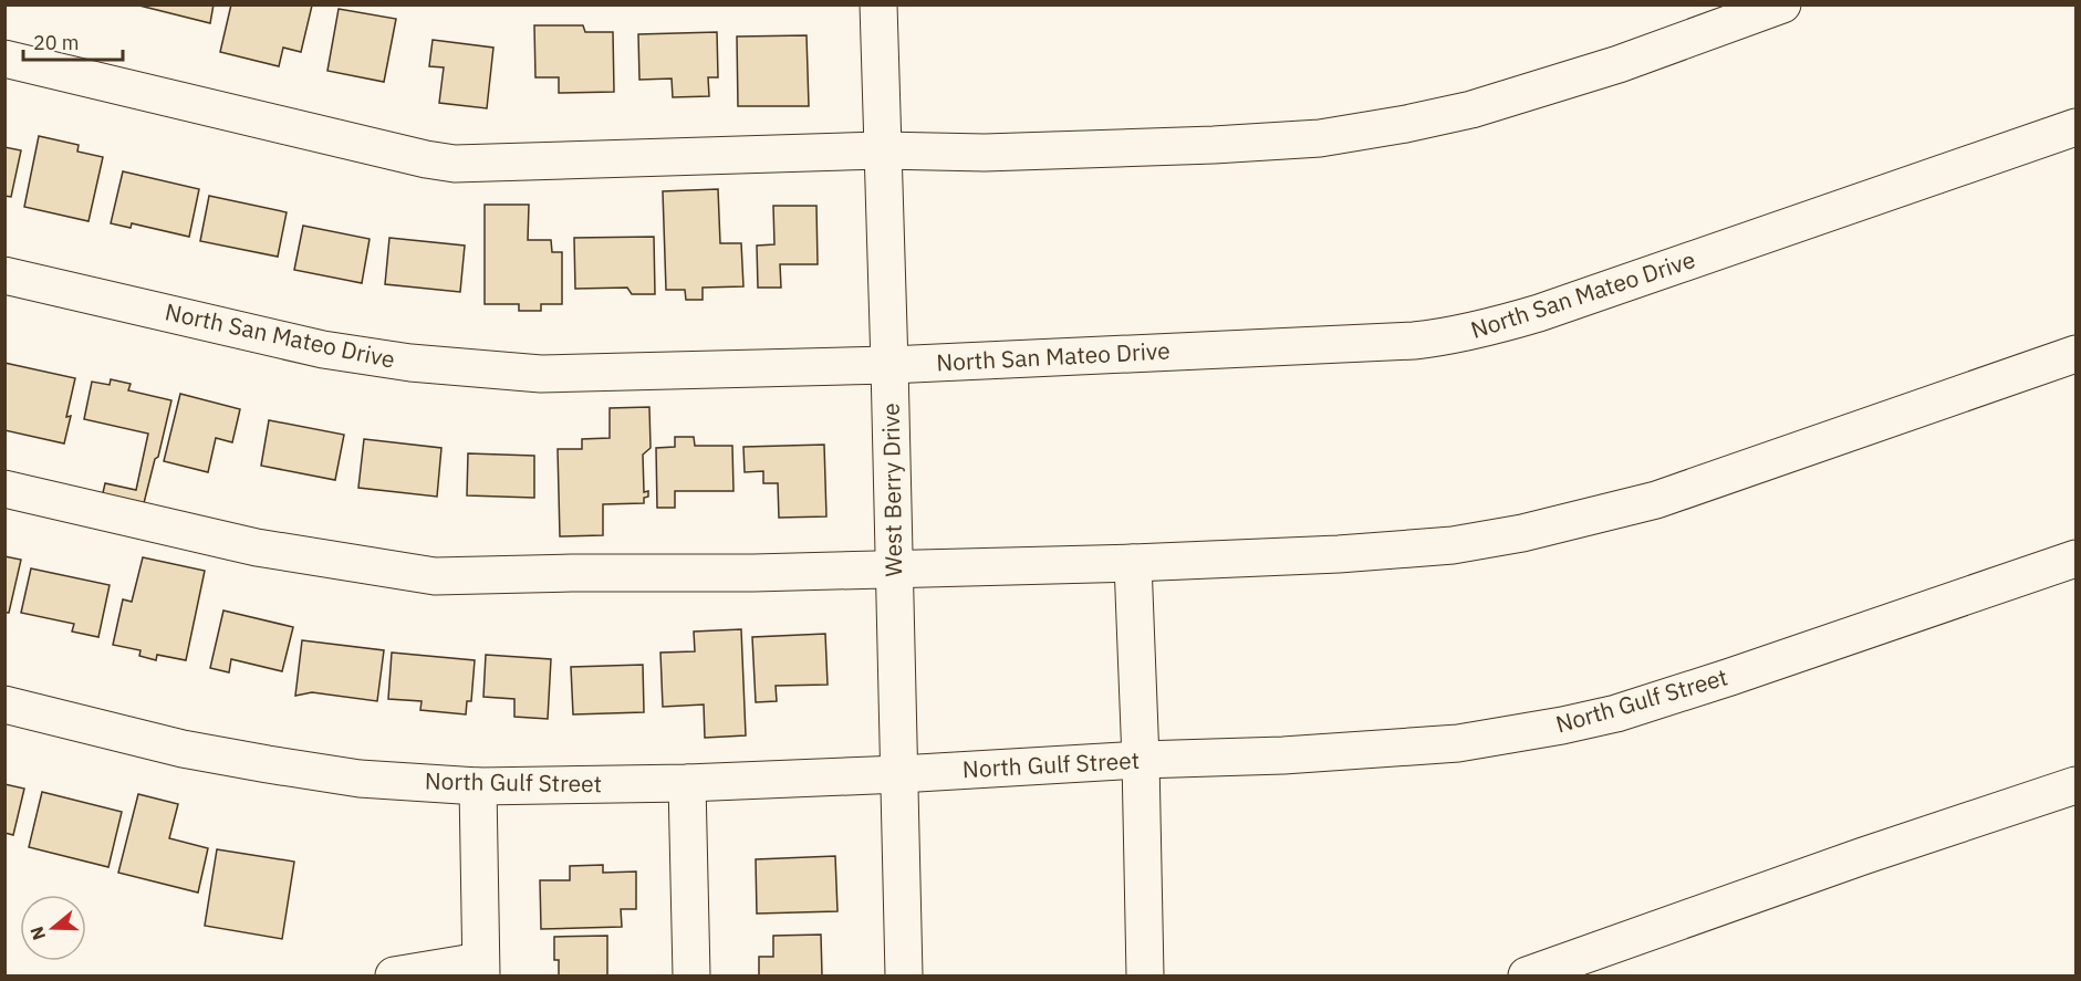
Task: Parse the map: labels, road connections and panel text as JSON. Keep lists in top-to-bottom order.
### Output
{
  "streets": {
    "street": ["North San Mateo Drive", "West Berry Drive", "North Gulf Street"]
  },
  "crossings": [
    ["North San Mateo Drive", "West Berry Drive"],
    ["West Berry Drive", "North Gulf Street"]
  ],
  "scale_bar": "20 m",
  "north": "left"
}
